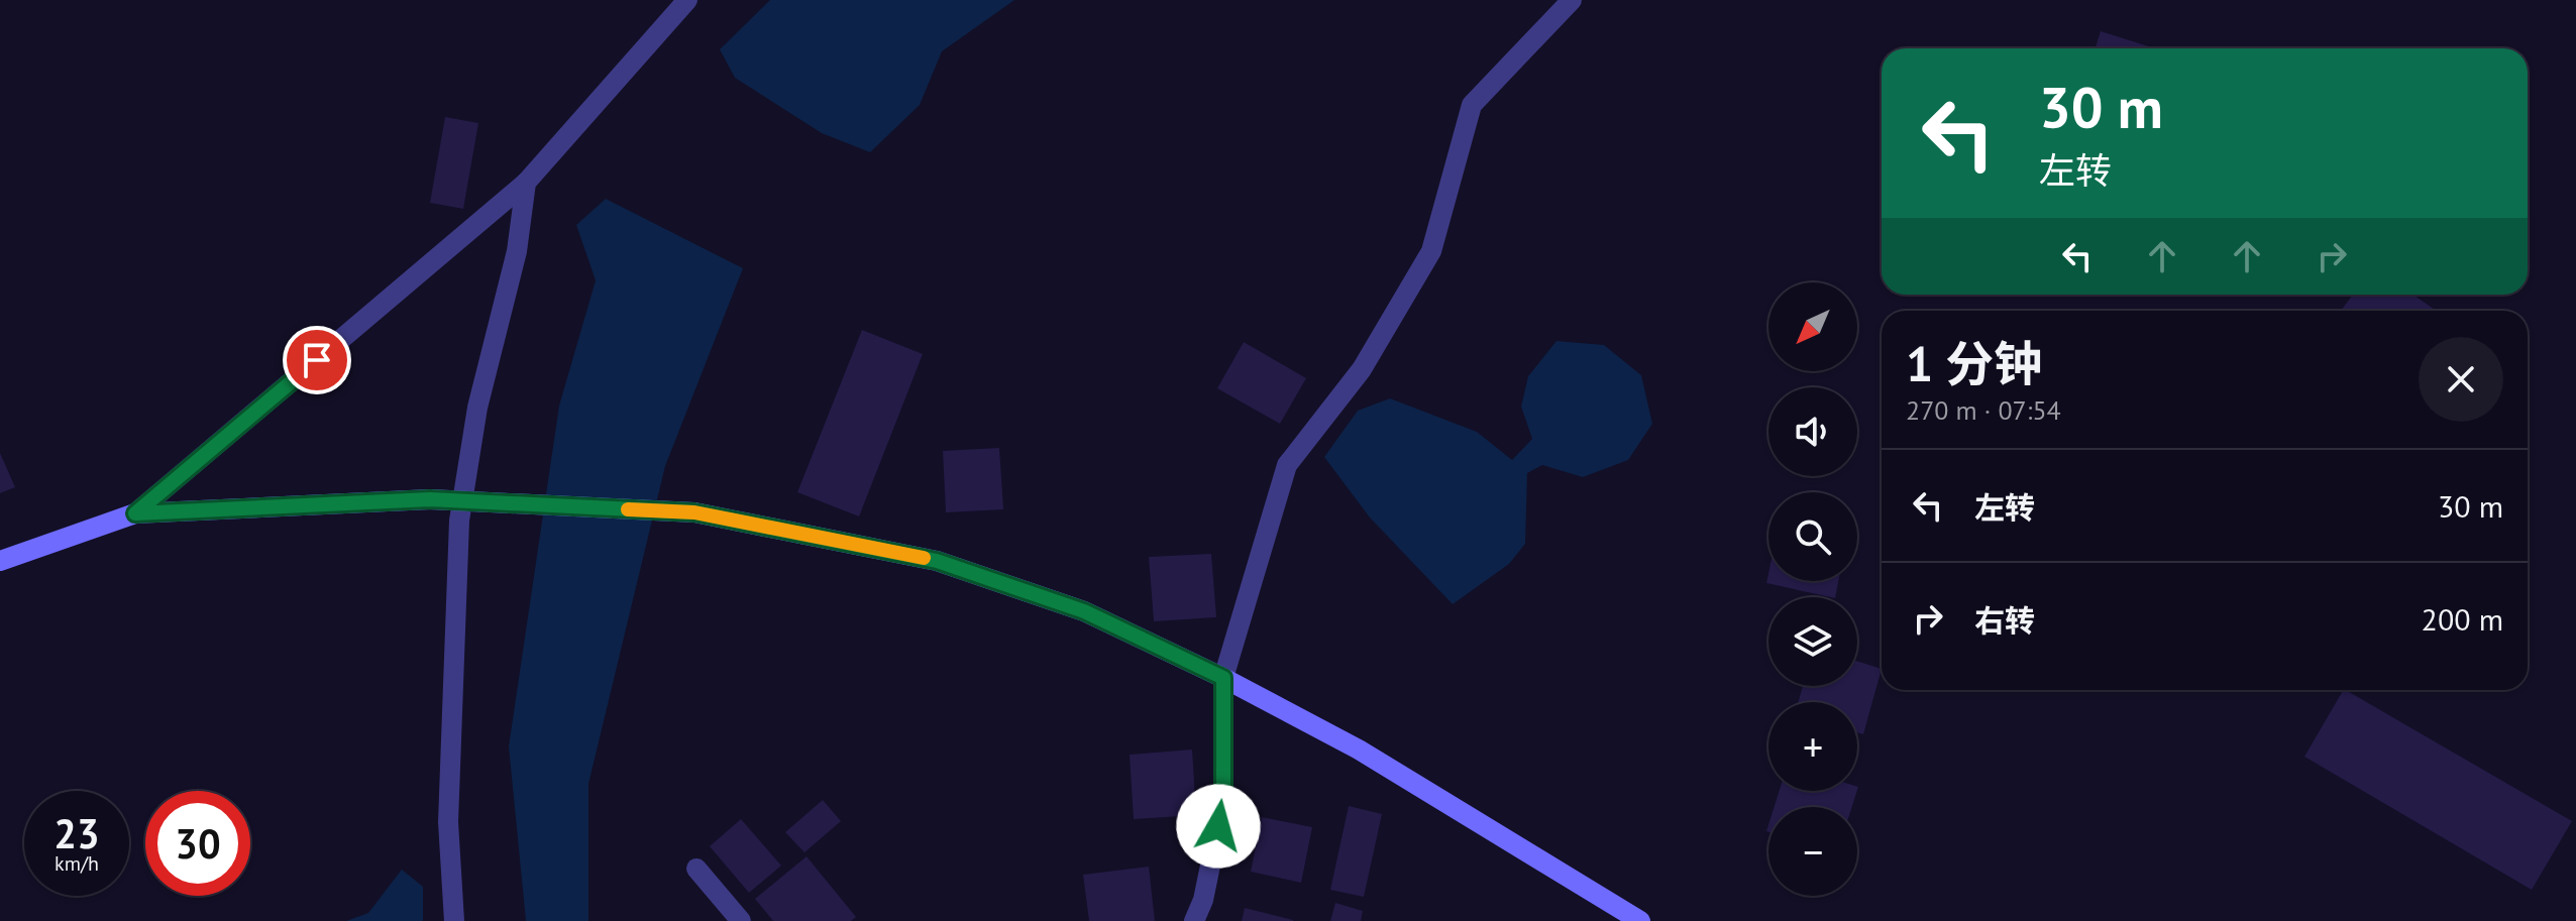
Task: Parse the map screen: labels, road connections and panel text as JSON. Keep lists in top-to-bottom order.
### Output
{
  "north": "bottom left",
  "page": {
    "turn": ["30 m", "左转"],
    "map_buttons": ["+", "−"],
    "heading": ["1 分钟", "270 m · 07:54"],
    "list": [
      {
        "name": "左转",
        "value": "30 m"
      },
      {
        "name": "右转",
        "value": "200 m"
      }
    ],
    "speed": "23 km/h",
    "limit": "30"
  }
}
